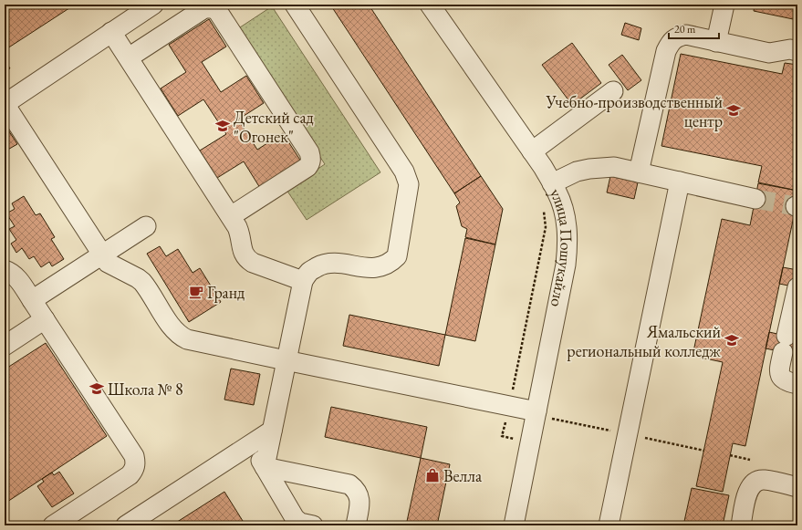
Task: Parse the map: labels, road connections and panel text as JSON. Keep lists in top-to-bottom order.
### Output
{
  "streets": {
    "street": ["улица Пошукайло"]
  },
  "places": {
    "school or university": [
      "Учебно-производственный центр",
      "Детский сад \"Огонек\"",
      "Ямальский региональный колледж",
      "Школа № 8"
    ],
    "cafe": ["Гранд"],
    "shop": ["Велла"]
  },
  "scale_bar": "20 m"
}
